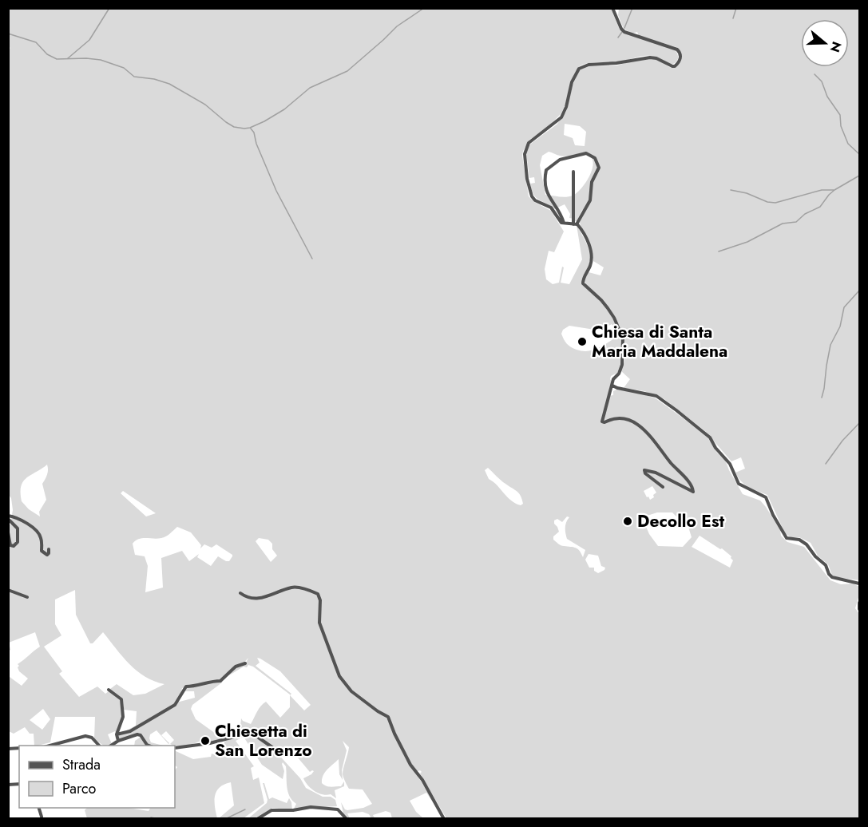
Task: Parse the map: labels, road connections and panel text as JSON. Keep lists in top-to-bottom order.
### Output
{
  "places": ["Chiesa di Santa Maria Maddalena", "Decollo Est", "Chiesetta di San Lorenzo"],
  "legend": ["Strada", "Parco"],
  "north": "right"
}
